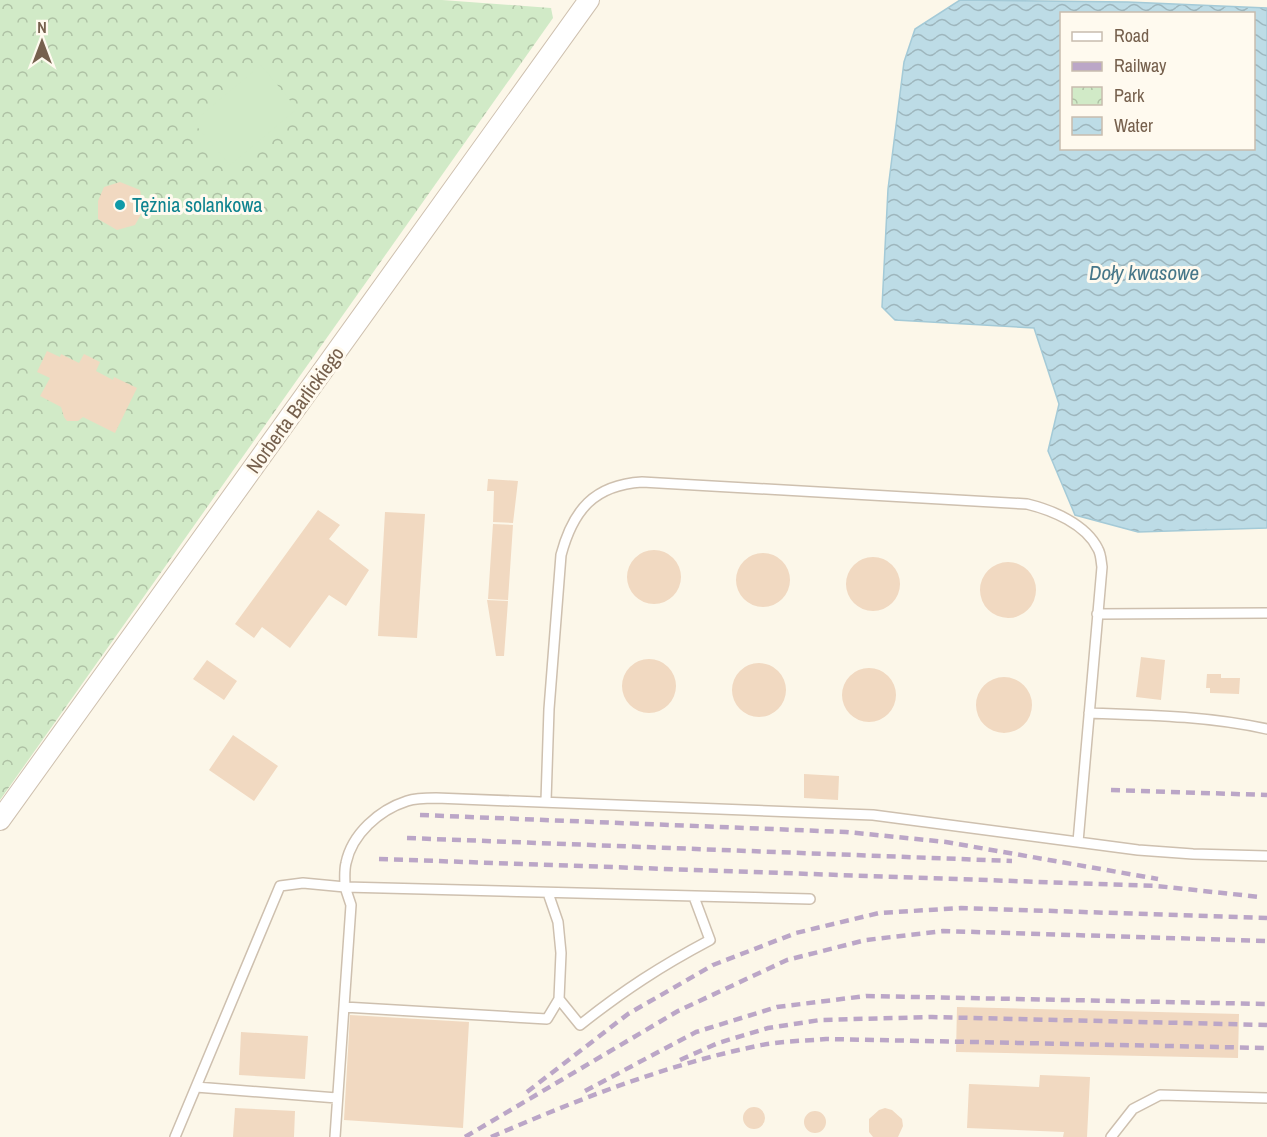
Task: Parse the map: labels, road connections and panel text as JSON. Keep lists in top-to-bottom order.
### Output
{
  "streets": {
    "street": ["Norberta Barlickiego"]
  },
  "water": ["Doły kwasowe"],
  "places": ["Tężnia solankowa"],
  "legend": [
    "Road",
    "Railway",
    "Park",
    "Water"
  ],
  "north": "top"
}
